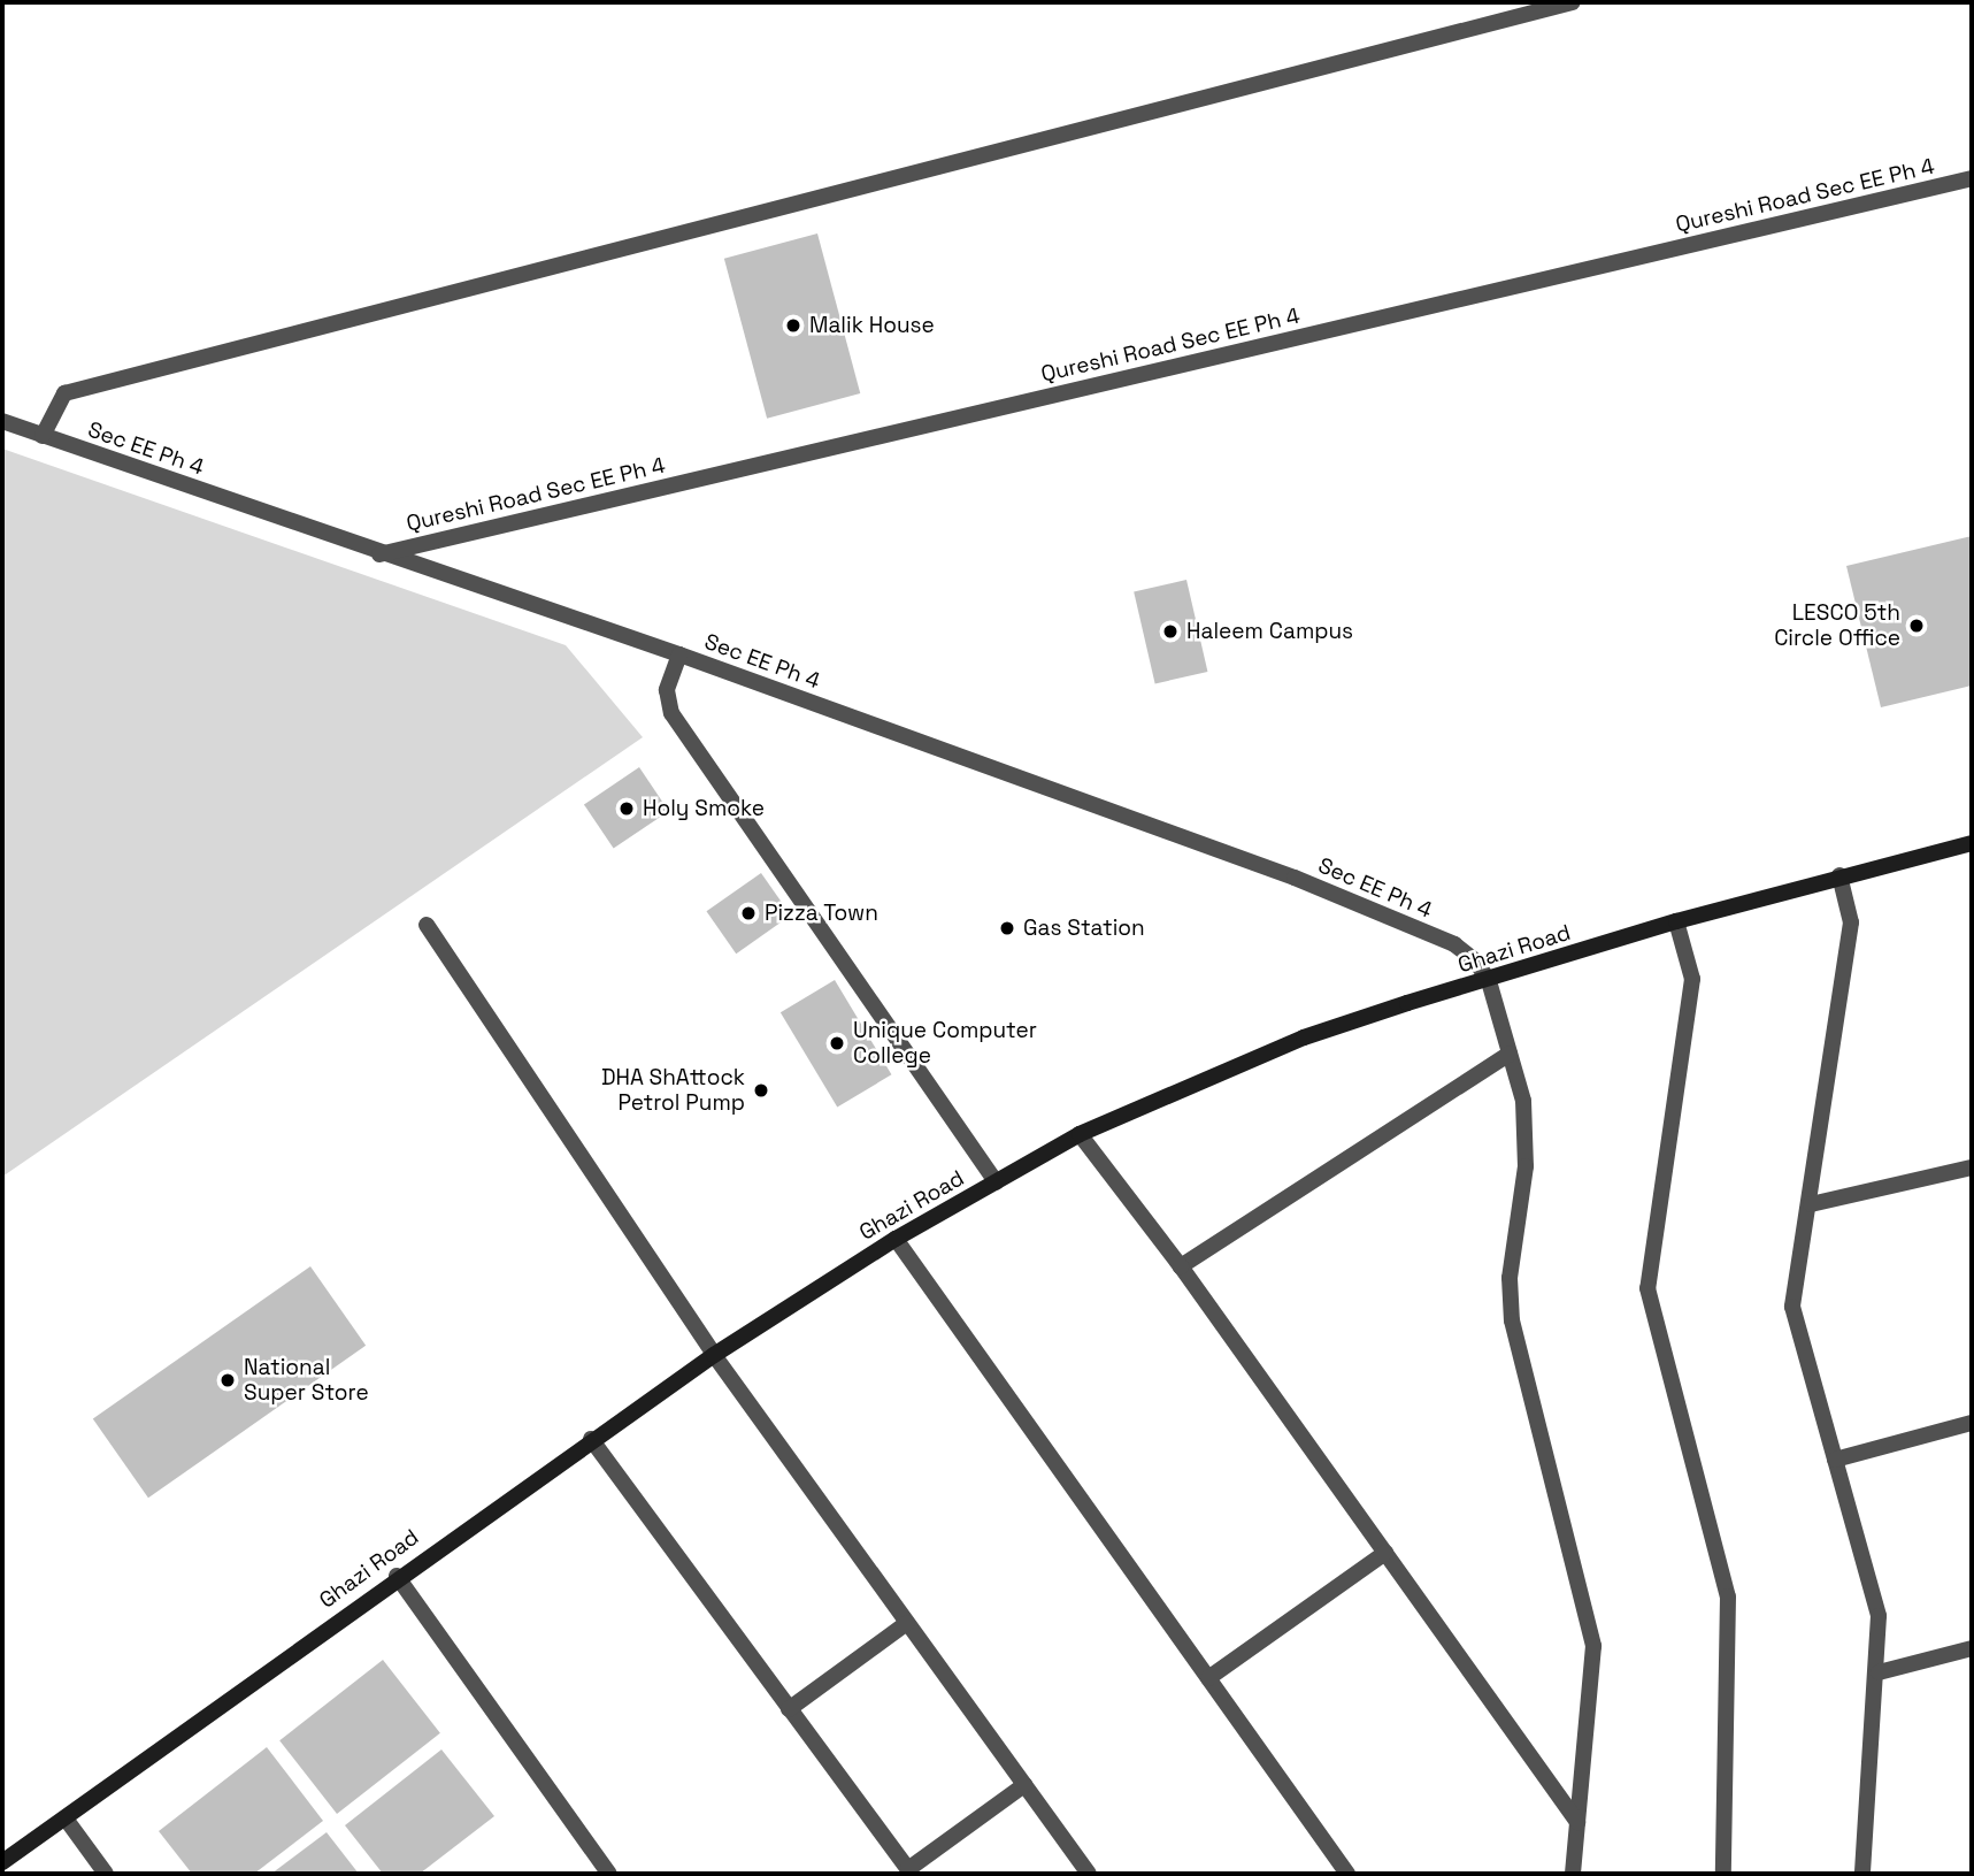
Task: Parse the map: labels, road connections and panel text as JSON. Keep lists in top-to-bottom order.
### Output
{
  "streets": {
    "main road": ["Ghazi Road"],
    "street": ["Qureshi Road Sec EE Ph 4", "Sec EE Ph 4"]
  },
  "crossings": [
    ["Qureshi Road Sec EE Ph 4", "Sec EE Ph 4"],
    ["Sec EE Ph 4", "Ghazi Road"]
  ],
  "places": [
    "Malik House",
    "LESCO 5th Circle Office",
    "Haleem Campus",
    "Holy Smoke",
    "Pizza Town",
    "Gas Station",
    "Unique Computer College",
    "DHA ShAttock Petrol Pump",
    "National Super Store"
  ]
}
